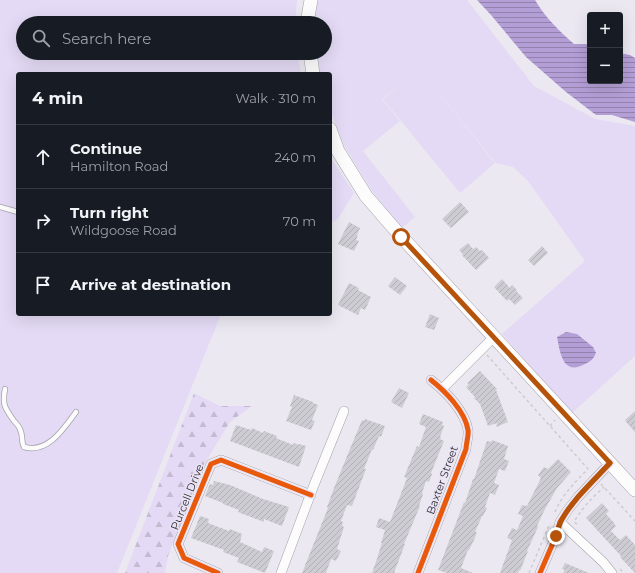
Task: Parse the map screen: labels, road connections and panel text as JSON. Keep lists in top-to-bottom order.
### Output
{
  "streets": {
    "street": ["Baxter Street", "Purcell Drive"]
  },
  "page": {
    "map_buttons": ["+", "−"],
    "search": "Search here",
    "heading": ["4 min", "Walk · 310 m"],
    "list": [
      ["Continue", "Hamilton Road", "240 m"],
      ["Turn right", "Wildgoose Road", "70 m"],
      "Arrive at destination"
    ]
  }
}
